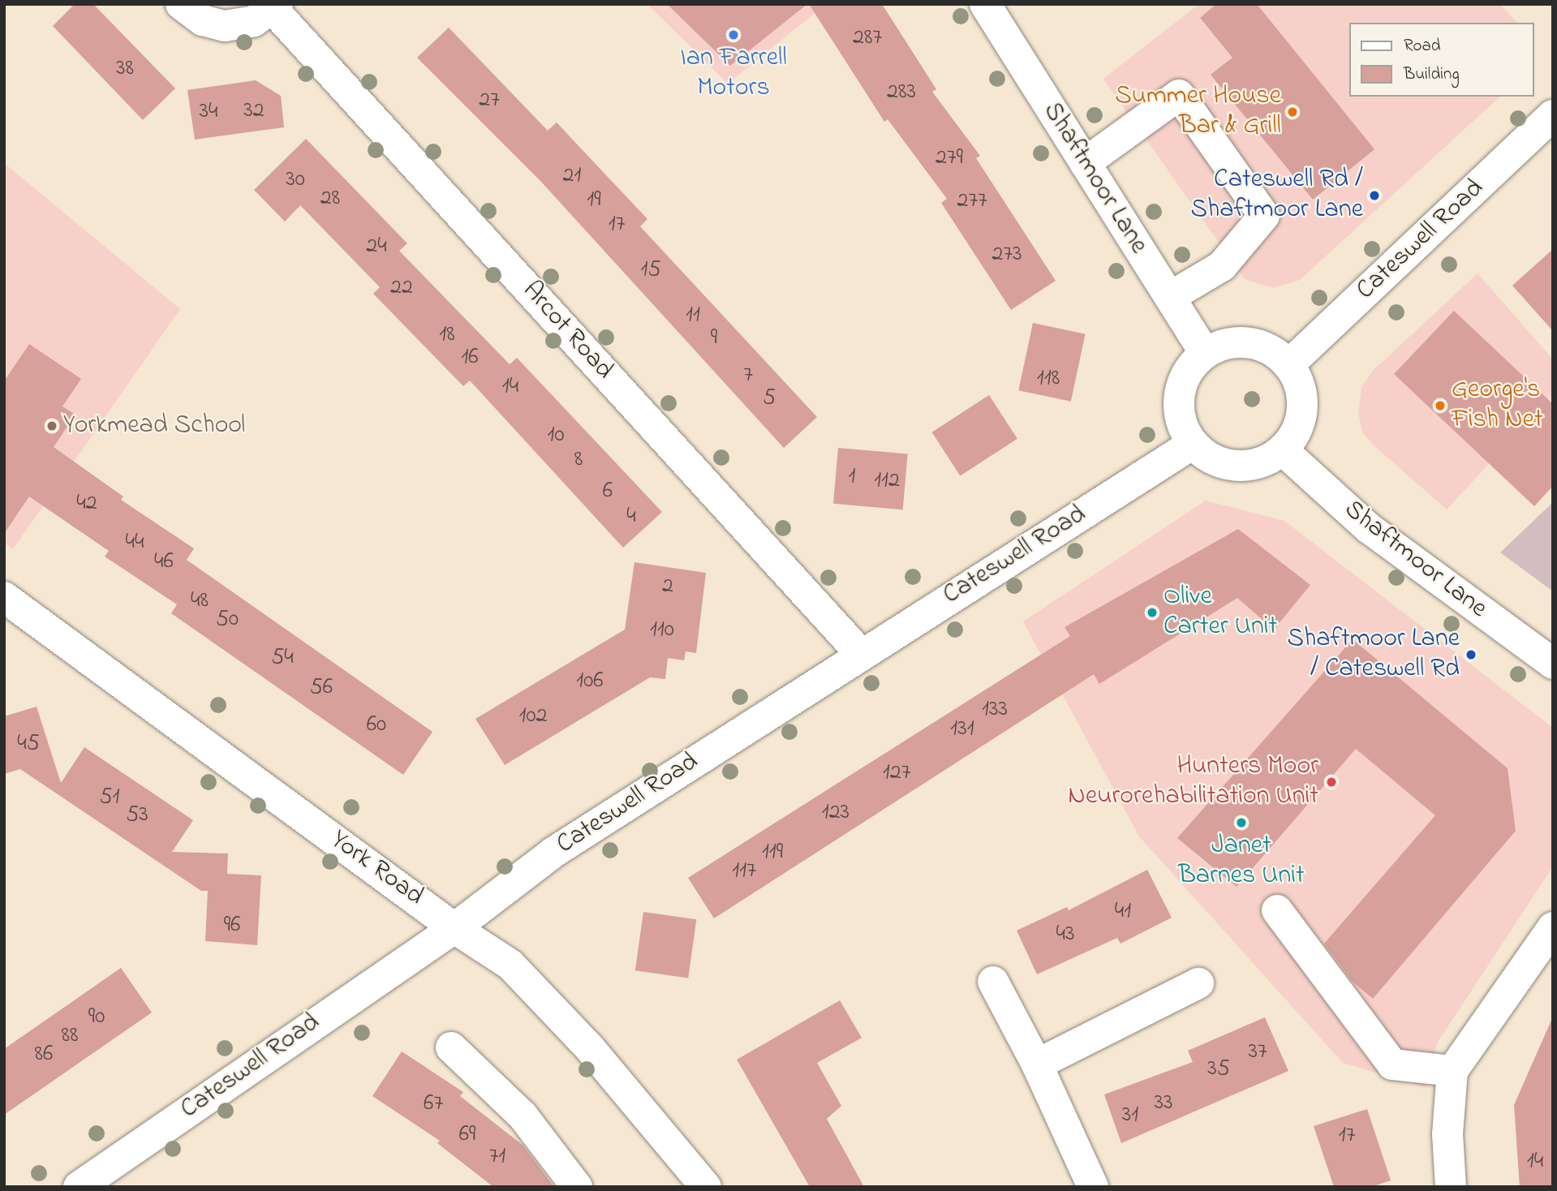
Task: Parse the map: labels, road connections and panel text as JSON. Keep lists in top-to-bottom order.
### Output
{
  "streets": {
    "street": [
      "Shaftmoor Lane",
      "Cateswell Road",
      "Arcot Road",
      "York Road"
    ]
  },
  "crossings": [
    ["Shaftmoor Lane", "Cateswell Road"],
    ["Cateswell Road", "Arcot Road"],
    ["Cateswell Road", "York Road"]
  ],
  "places": [
    "Ian Farrell Motors",
    "Summer House Bar & Grill",
    "Cateswell Rd / Shaftmoor Lane",
    "George's Fish Net",
    "Yorkmead School",
    "Olive Carter Unit",
    "Shaftmoor Lane / Cateswell Rd",
    "Hunters Moor Neurorehabilitation Unit",
    "Janet Barnes Unit"
  ],
  "house_numbers": [
    "287",
    "38",
    "283",
    "27",
    "32",
    "34",
    "279",
    "21",
    "30",
    "28",
    "19",
    "277",
    "17",
    "24",
    "273",
    "15",
    "22",
    "11",
    "18",
    "9",
    "16",
    "7",
    "118",
    "14",
    "5",
    "10",
    "8",
    "1",
    "112",
    "6",
    "42",
    "4",
    "44",
    "46",
    "2",
    "48",
    "50",
    "110",
    "54",
    "106",
    "56",
    "133",
    "102",
    "60",
    "131",
    "45",
    "127",
    "51",
    "123",
    "53",
    "119",
    "117",
    "41",
    "96",
    "43",
    "90",
    "88",
    "37",
    "86",
    "35",
    "33",
    "67",
    "31",
    "69",
    "17",
    "71",
    "14"
  ],
  "legend": ["Road", "Building"]
}
